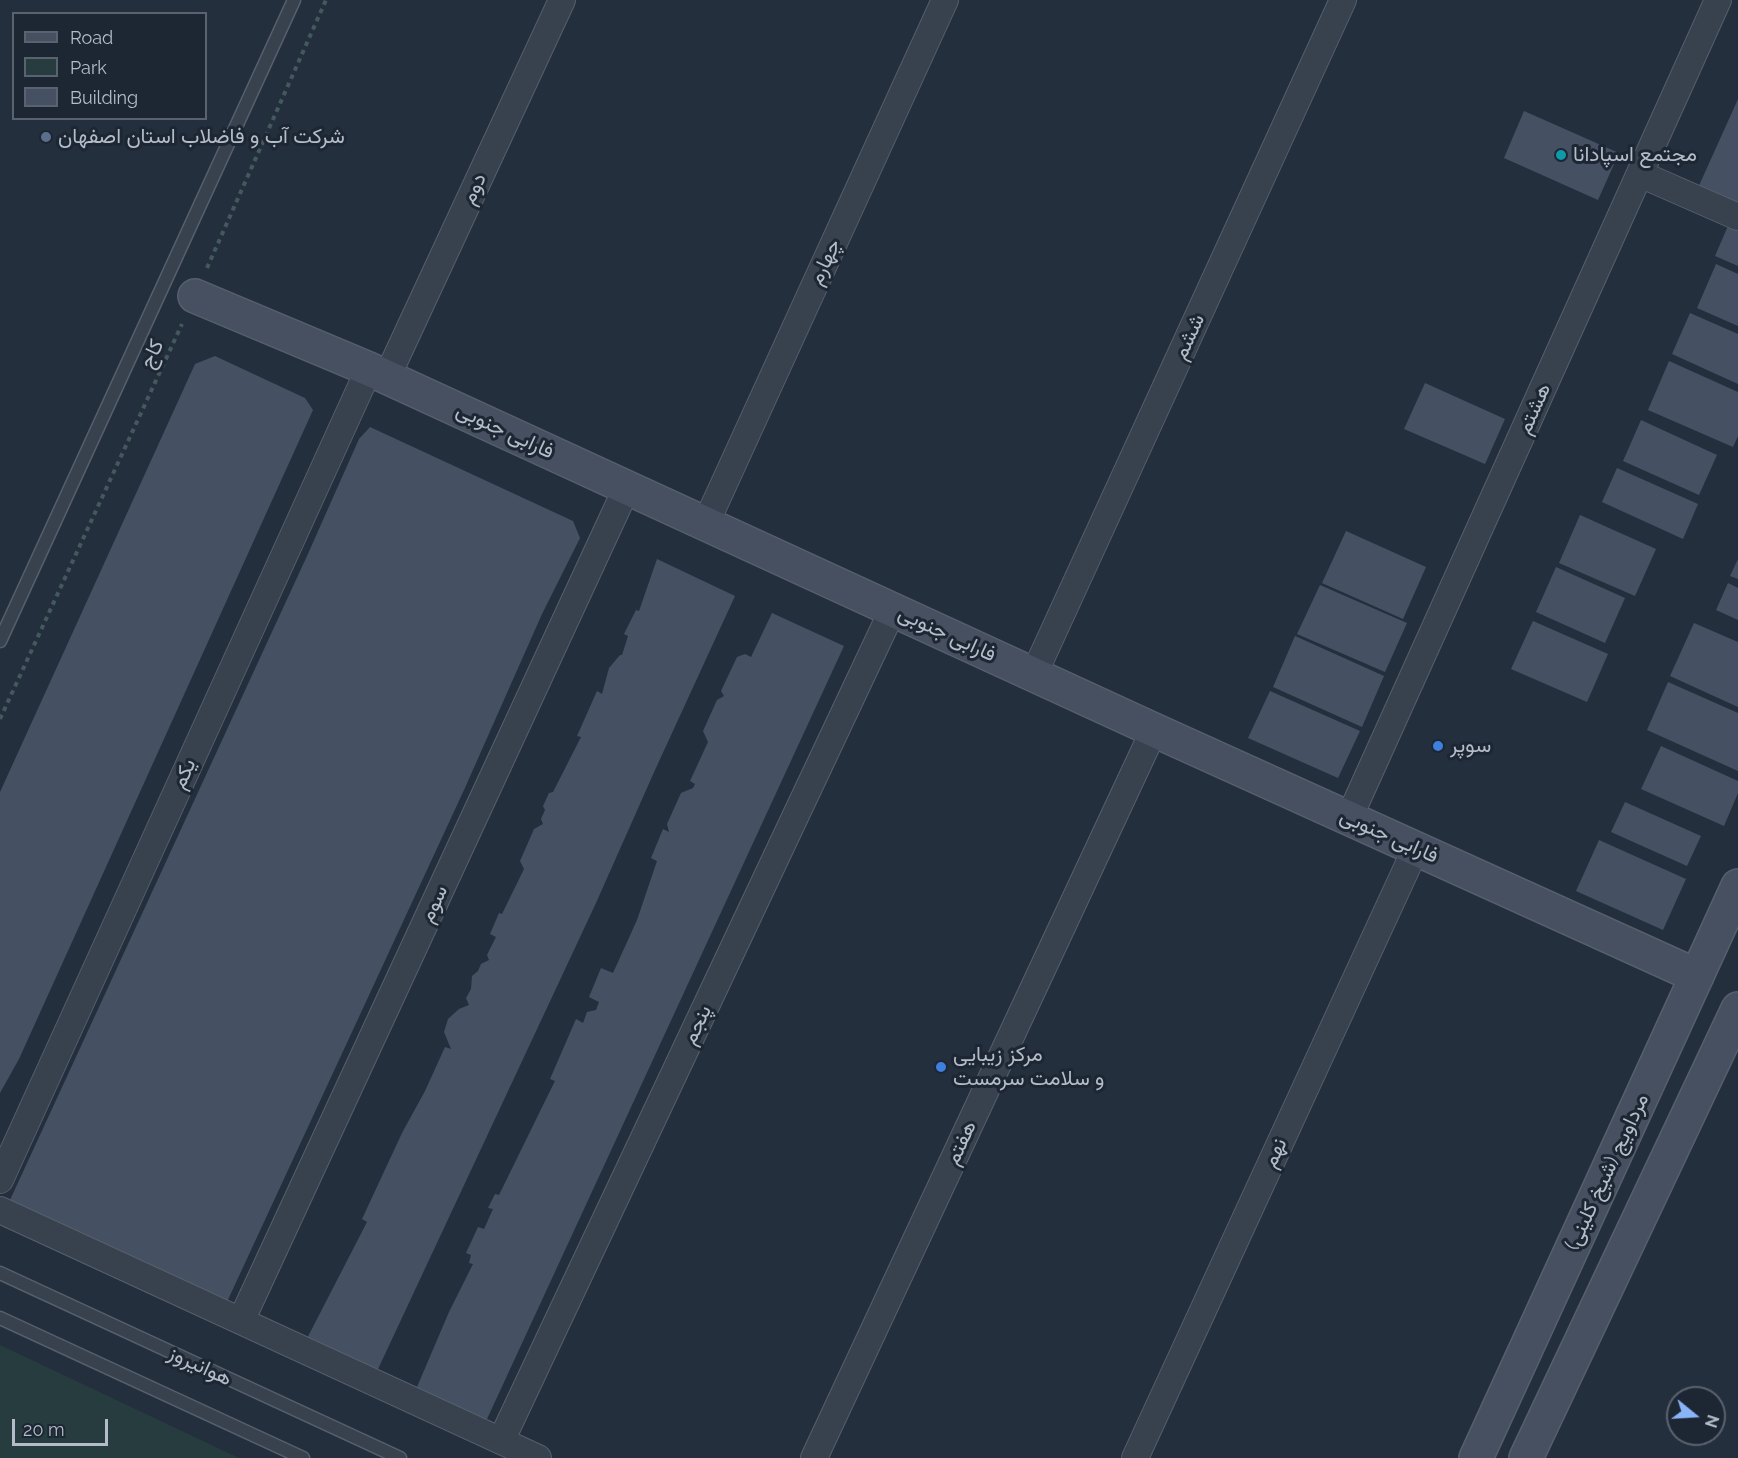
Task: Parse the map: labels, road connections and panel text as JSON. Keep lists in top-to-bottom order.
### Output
{
  "streets": {
    "street": [
      "دوم",
      "چهارم",
      "ششم",
      "هشتم",
      "فارابی جنوبی",
      "یکم",
      "سوم",
      "پنجم",
      "هفتم",
      "نهم",
      "مرداویج (شیخ کلینی)"
    ],
    "lane": ["هوانیروز"],
    "path": ["کاج"]
  },
  "crossings": [
    ["دوم", "فارابی جنوبی"],
    ["دوم", "یکم"],
    ["چهارم", "فارابی جنوبی"],
    ["ششم", "فارابی جنوبی"],
    ["کاج", "فارابی جنوبی"],
    ["هشتم", "فارابی جنوبی"],
    ["فارابی جنوبی", "یکم"],
    ["فارابی جنوبی", "سوم"],
    ["فارابی جنوبی", "پنجم"],
    ["فارابی جنوبی", "هفتم"],
    ["فارابی جنوبی", "نهم"],
    ["فارابی جنوبی", "مرداویج (شیخ کلینی)"]
  ],
  "places": [
    "شرکت آب و فاضلاب استان اصفهان",
    "مجتمع اسپادانا",
    "سوپر",
    "مرکز زیبایی و سلامت سرمست"
  ],
  "legend": ["Road", "Park", "Building"],
  "scale_bar": "20 m",
  "north": "right"
}
